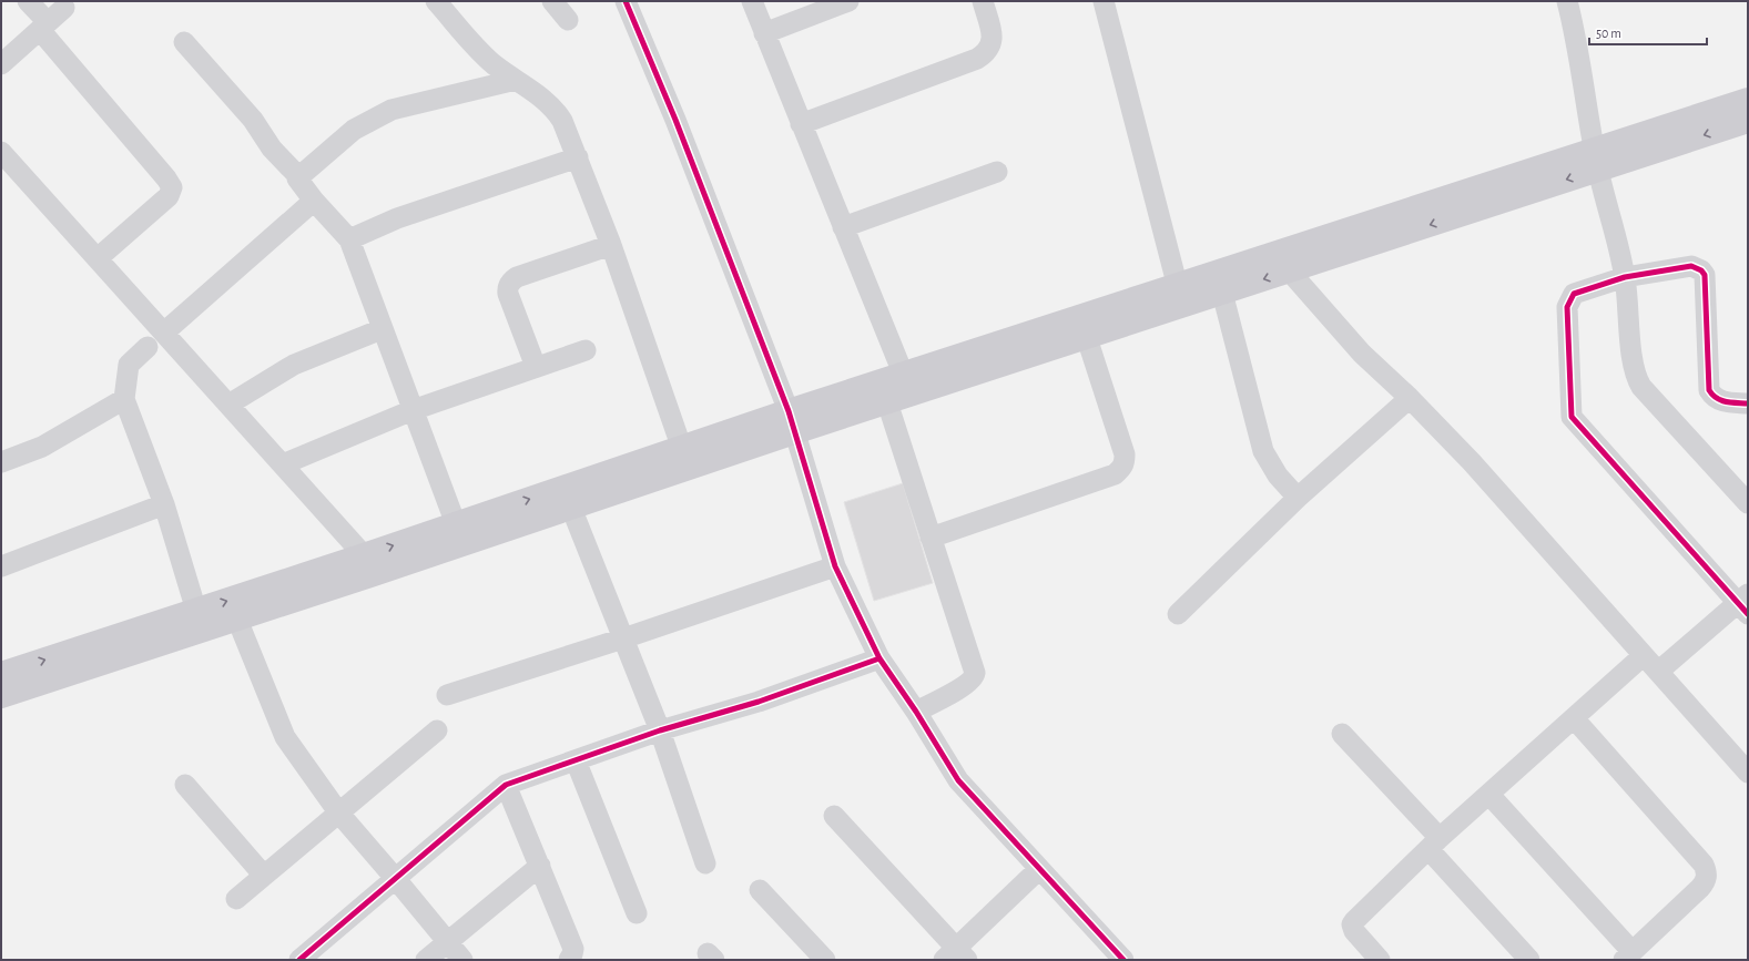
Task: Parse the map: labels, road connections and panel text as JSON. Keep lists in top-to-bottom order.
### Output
{
  "scale_bar": "50 m"
}
